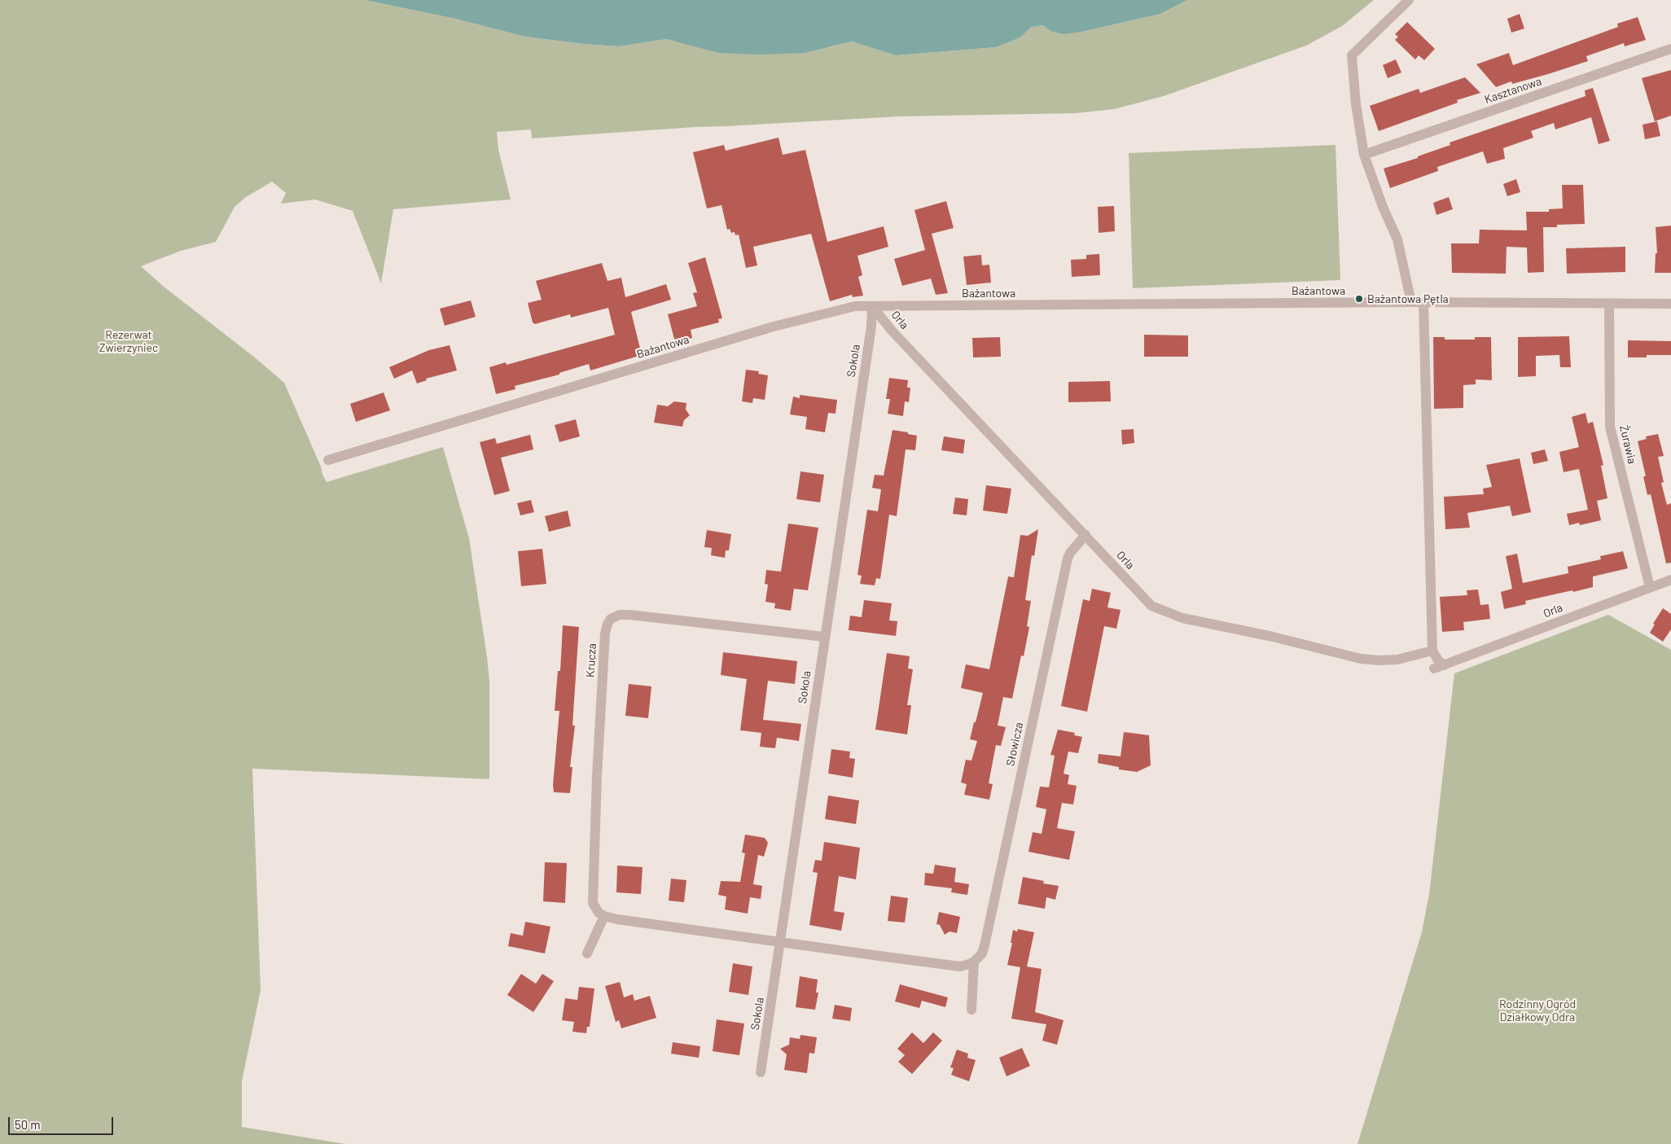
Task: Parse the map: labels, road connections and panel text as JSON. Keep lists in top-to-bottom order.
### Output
{
  "streets": {
    "street": [
      "Kasztanowa",
      "Bażantowa",
      "Orla",
      "Sokola",
      "Żurawia",
      "Krucza",
      "Słowicza"
    ]
  },
  "crossings": [
    ["Bażantowa", "Orla"],
    ["Bażantowa", "Sokola"],
    ["Bażantowa", "Żurawia"],
    ["Orla", "Sokola"],
    ["Orla", "Żurawia"],
    ["Orla", "Słowicza"],
    ["Sokola", "Krucza"]
  ],
  "parks": ["Rezerwat Zwierzyniec", "Rodzinny Ogród Działkowy Odra"],
  "places": ["Bażantowa Pętla"],
  "scale_bar": "50 m"
}
